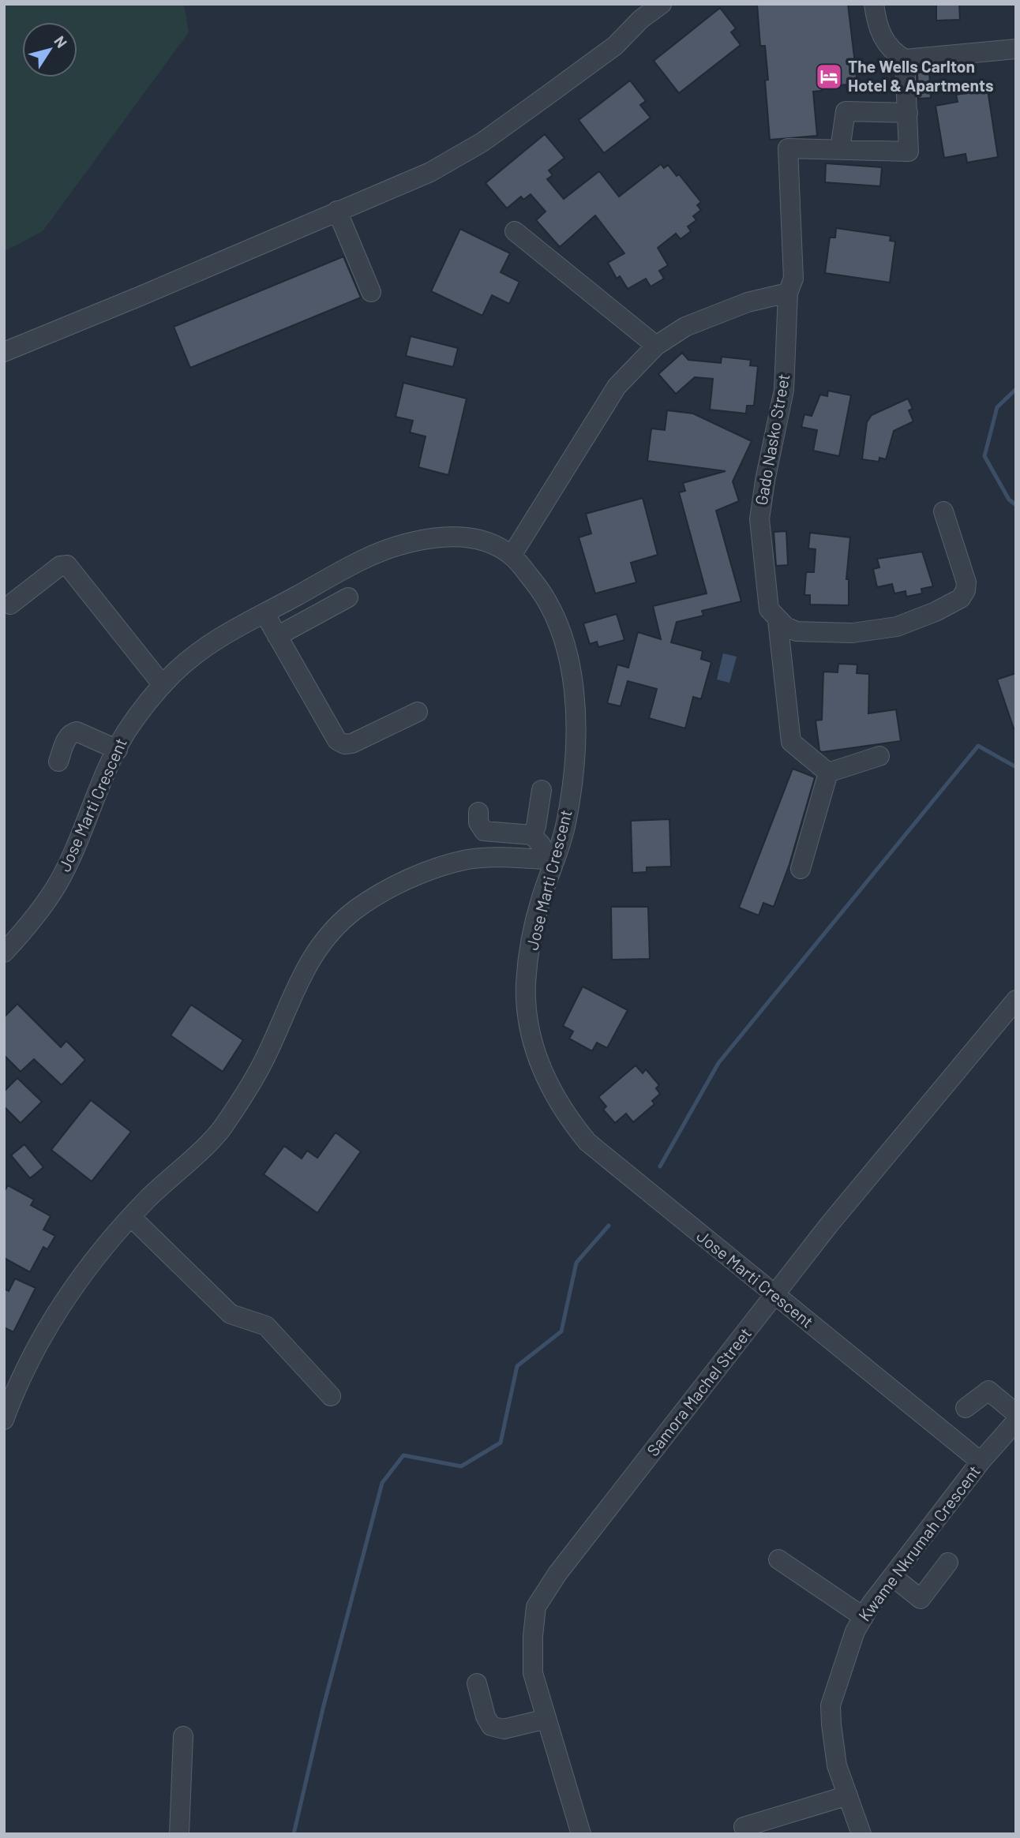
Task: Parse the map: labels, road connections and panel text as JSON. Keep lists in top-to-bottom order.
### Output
{
  "streets": {
    "street": [
      "Gado Nasko Street",
      "Jose Marti Crescent",
      "Samora Machel Street",
      "Kwame Nkrumah Crescent"
    ]
  },
  "crossings": [
    ["Jose Marti Crescent", "Samora Machel Street"],
    ["Jose Marti Crescent", "Kwame Nkrumah Crescent"]
  ],
  "places": {
    "hotel": ["The Wells Carlton Hotel & Apartments"]
  },
  "north": "top right"
}
